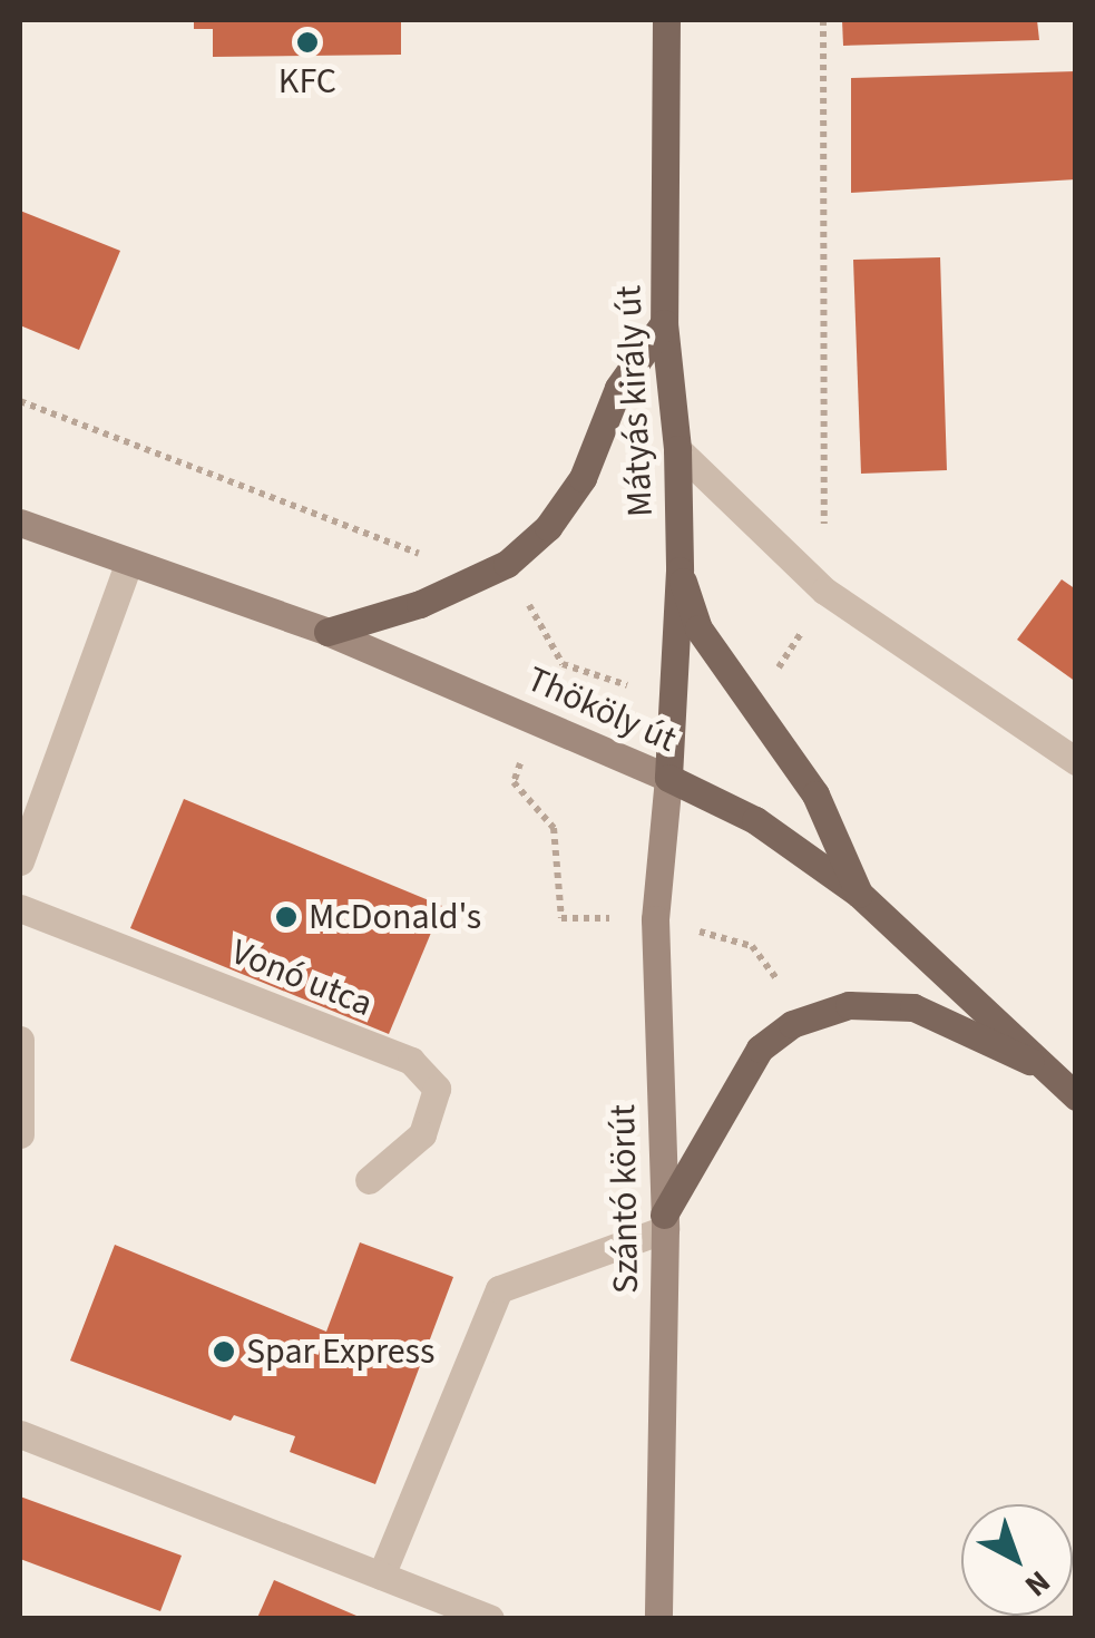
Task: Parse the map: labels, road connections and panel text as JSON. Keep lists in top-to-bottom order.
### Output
{
  "streets": {
    "main road": ["Mátyás király út", "Thököly út"],
    "street": ["Vonó utca", "Szántó körút"]
  },
  "crossings": [
    ["Mátyás király út", "Thököly út"],
    ["Mátyás király út", "Szántó körút"],
    ["Thököly út", "Szántó körút"]
  ],
  "places": ["KFC", "McDonald's", "Spar Express"],
  "north": "bottom right"
}
